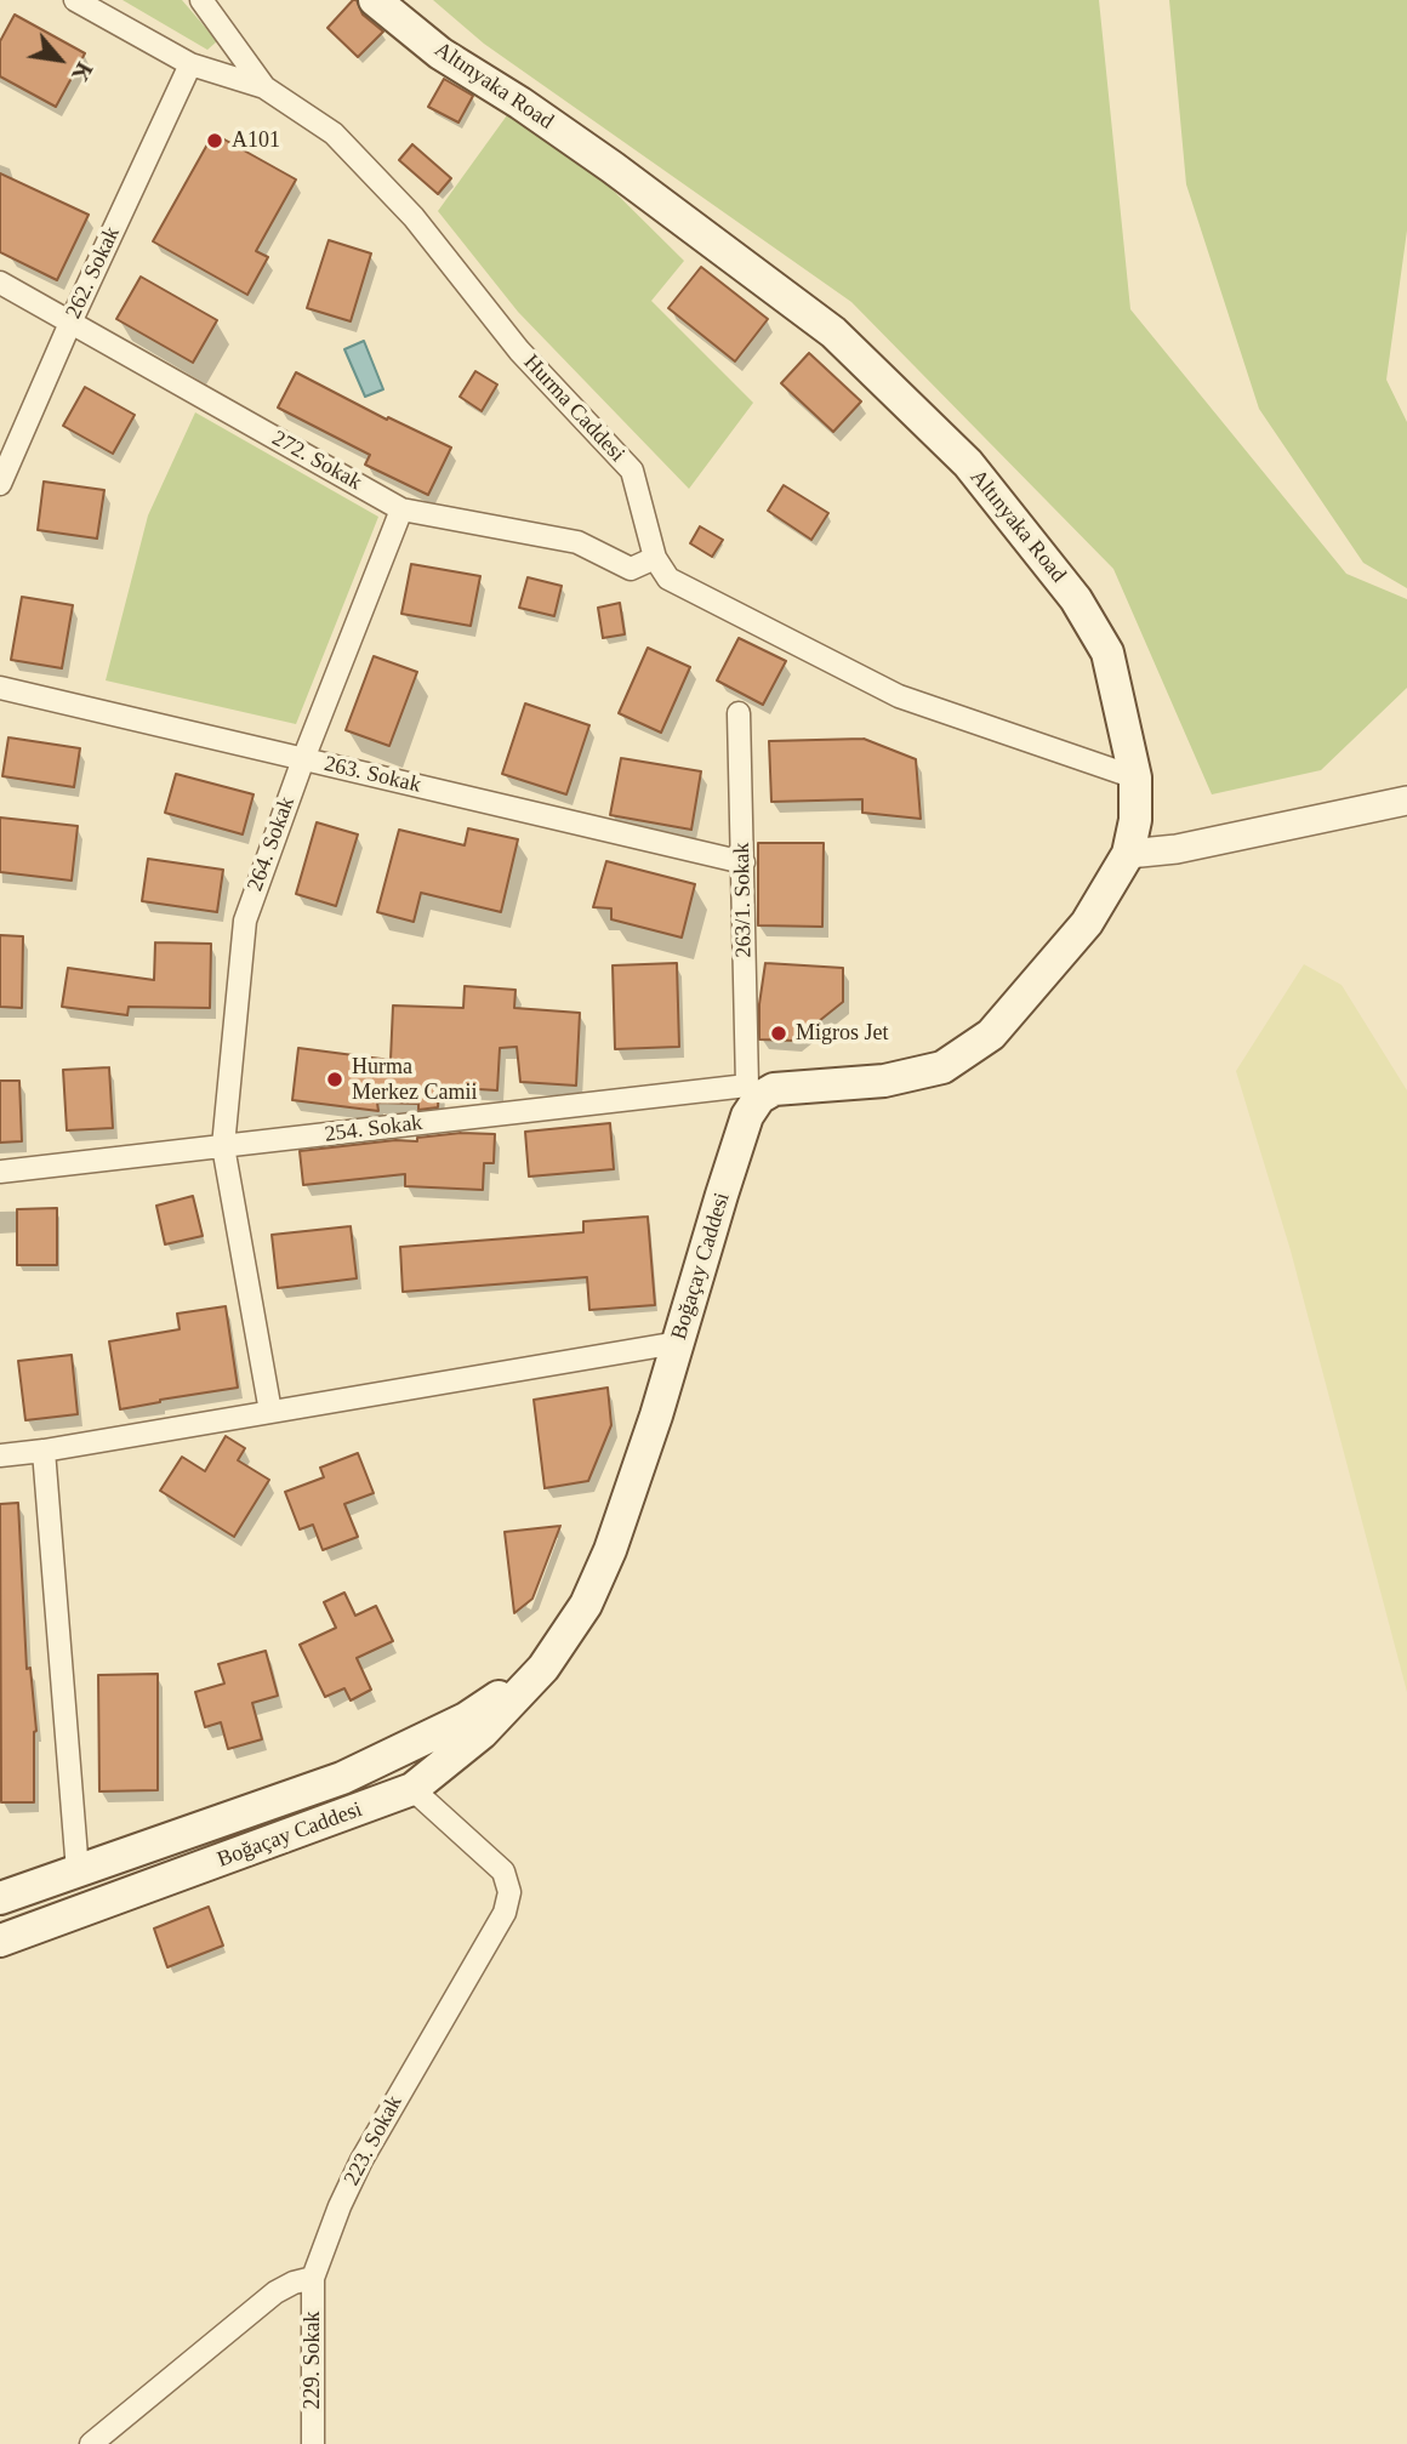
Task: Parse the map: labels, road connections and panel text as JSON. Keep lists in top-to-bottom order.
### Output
{
  "streets": {
    "main road": ["Altınyaka Road", "Boğaçay Caddesi"],
    "street": [
      "262. Sokak",
      "Hurma Caddesi",
      "272. Sokak",
      "263. Sokak",
      "264. Sokak",
      "263/1. Sokak",
      "254. Sokak",
      "223. Sokak",
      "229. Sokak"
    ]
  },
  "crossings": [
    ["Altınyaka Road", "263/1. Sokak"],
    ["Altınyaka Road", "254. Sokak"],
    ["Altınyaka Road", "Boğaçay Caddesi"],
    ["262. Sokak", "Hurma Caddesi"],
    ["262. Sokak", "272. Sokak"],
    ["Hurma Caddesi", "272. Sokak"],
    ["272. Sokak", "264. Sokak"],
    ["263. Sokak", "264. Sokak"],
    ["263. Sokak", "263/1. Sokak"],
    ["264. Sokak", "254. Sokak"],
    ["263/1. Sokak", "254. Sokak"],
    ["263/1. Sokak", "Boğaçay Caddesi"],
    ["254. Sokak", "Boğaçay Caddesi"],
    ["Boğaçay Caddesi", "223. Sokak"],
    ["223. Sokak", "229. Sokak"]
  ],
  "places": ["A101", "Migros Jet", "Hurma Merkez Camii"],
  "north": "bottom right"
}
